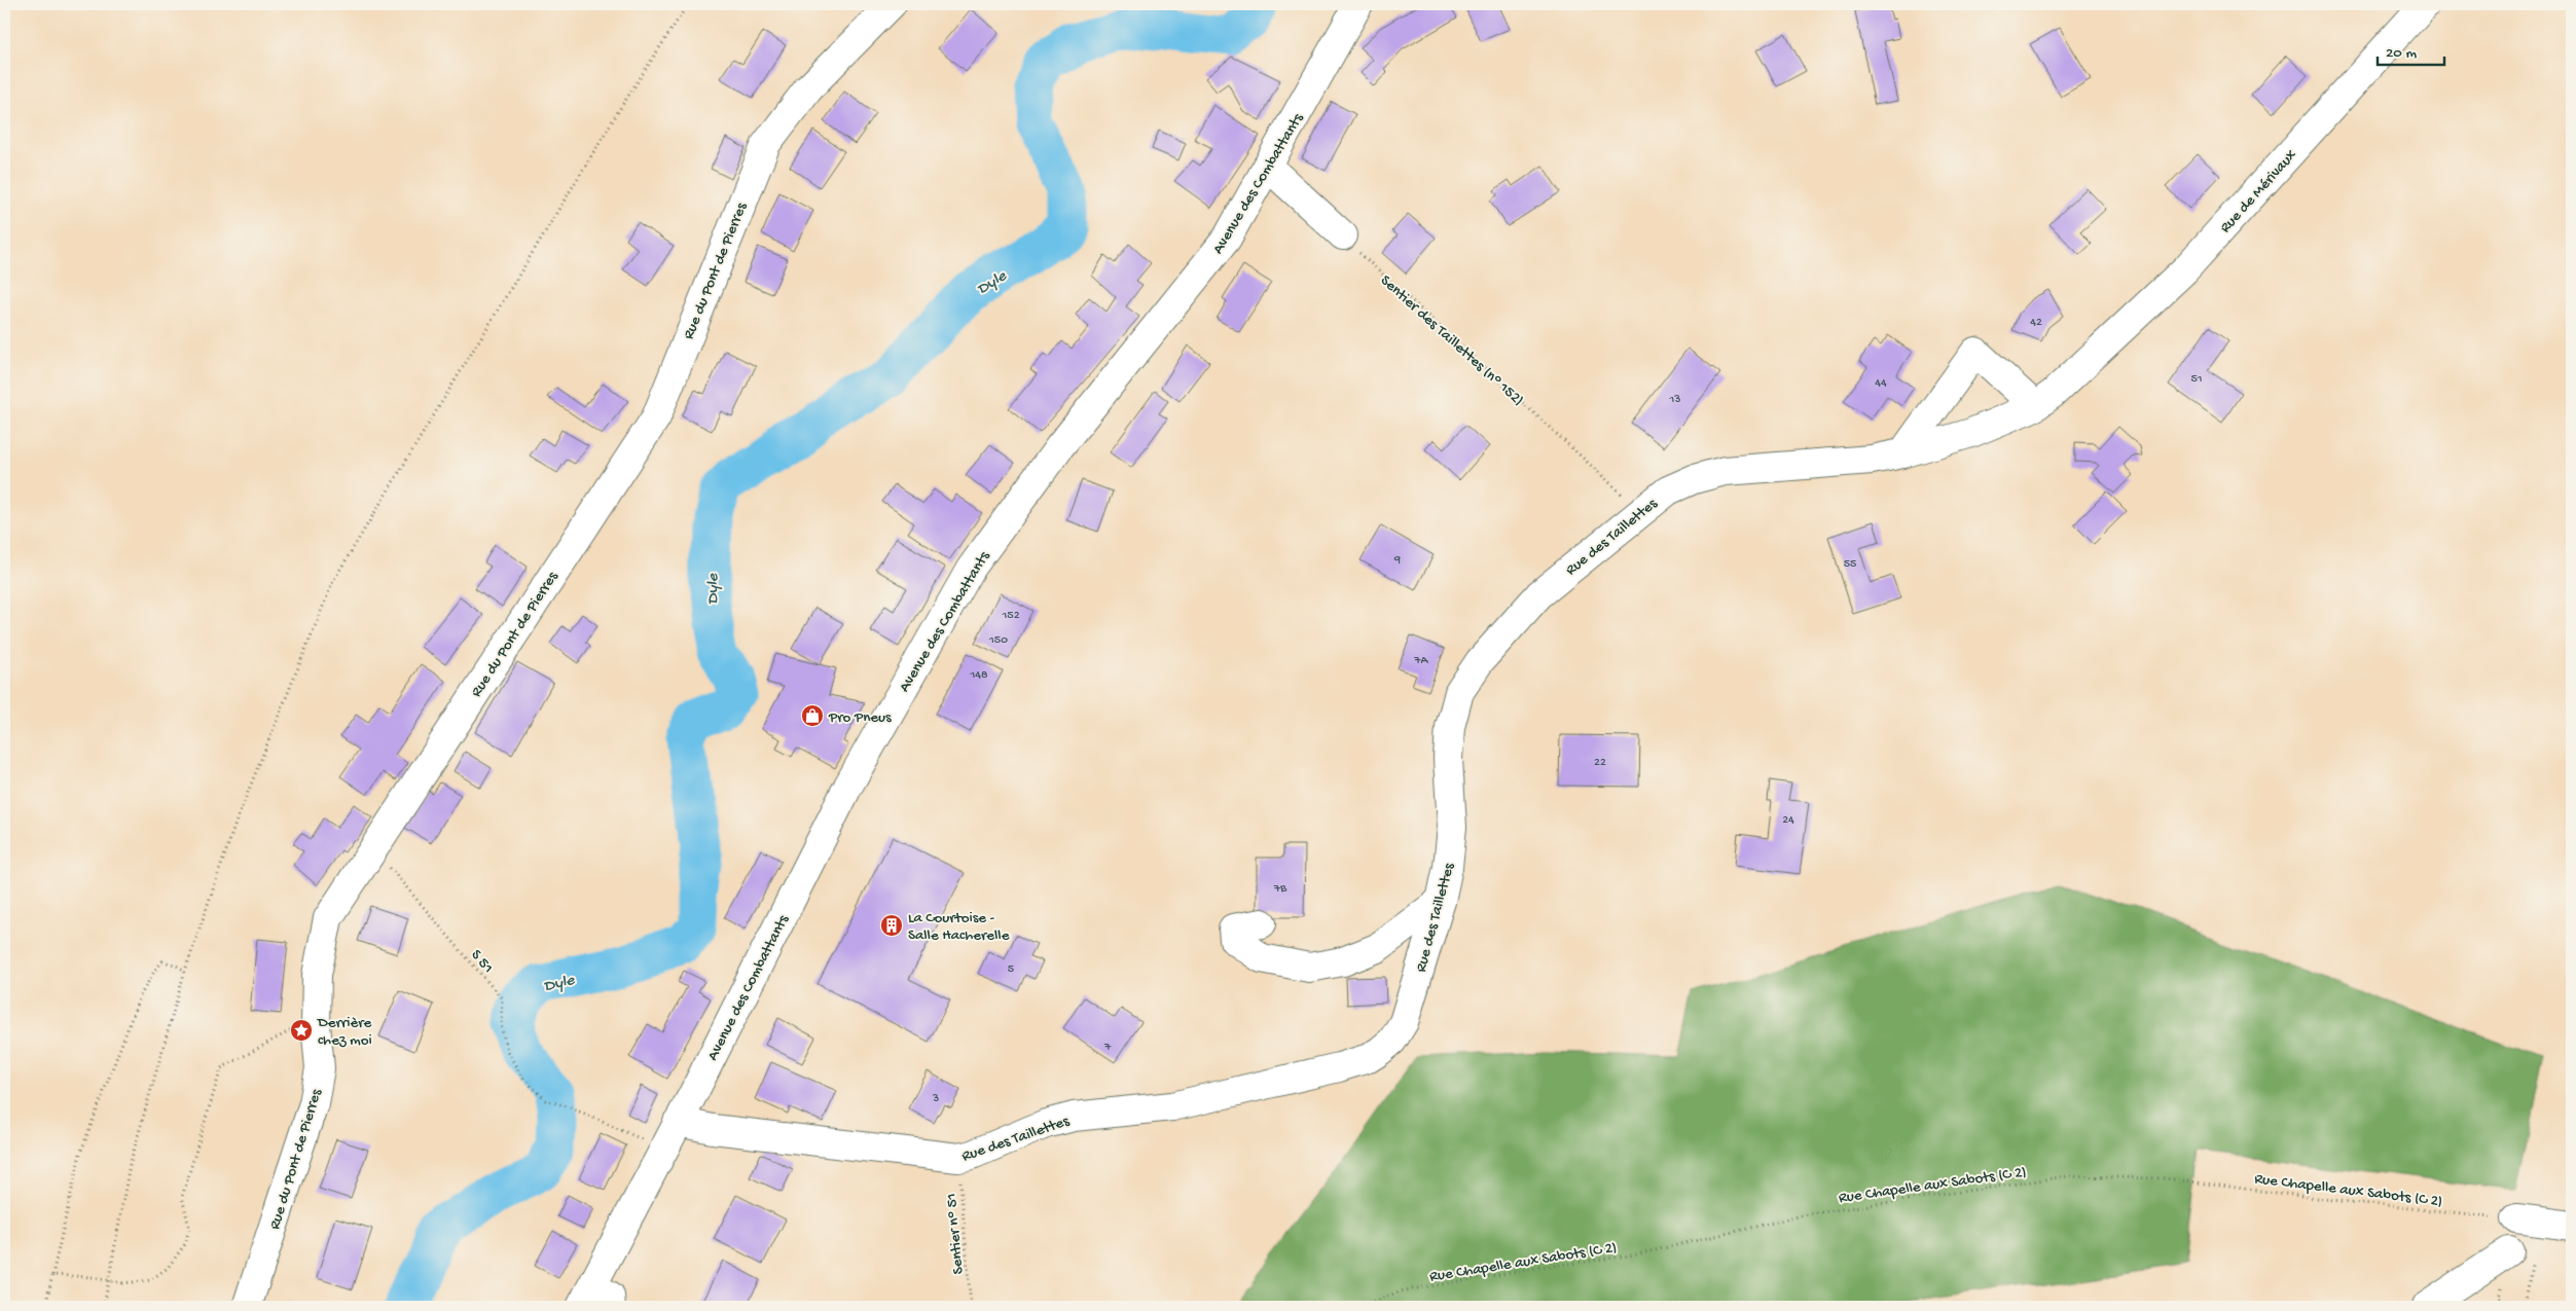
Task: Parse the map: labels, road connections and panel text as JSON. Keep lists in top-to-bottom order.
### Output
{
  "streets": {
    "street": [
      "Avenue des Combattants",
      "Rue de Mérivaux",
      "Rue du Pont de Pierres",
      "Rue des Taillettes"
    ],
    "path": [
      "Sentier des Taillettes (n° 152)",
      "S 51",
      "Rue Chapelle aux Sabots (C 2)",
      "Sentier n° 51"
    ]
  },
  "crossings": [
    ["Avenue des Combattants", "Rue des Taillettes"],
    ["Avenue des Combattants", "S 51"],
    ["Rue de Mérivaux", "Rue des Taillettes"],
    ["Rue du Pont de Pierres", "S 51"],
    ["Sentier des Taillettes (n° 152)", "Rue des Taillettes"],
    ["Rue des Taillettes", "Sentier n° 51"]
  ],
  "water": ["Dyle"],
  "places": {
    "shop": ["Pro Pneus"],
    "building": ["La Courtoise - Salle Hacherelle"],
    "place": ["Derrière chez moi"]
  },
  "house_numbers": [
    "42",
    "51",
    "44",
    "13",
    "9",
    "55",
    "152",
    "150",
    "7A",
    "148",
    "22",
    "24",
    "7B",
    "5",
    "7",
    "3"
  ],
  "scale_bar": "20 m"
}
